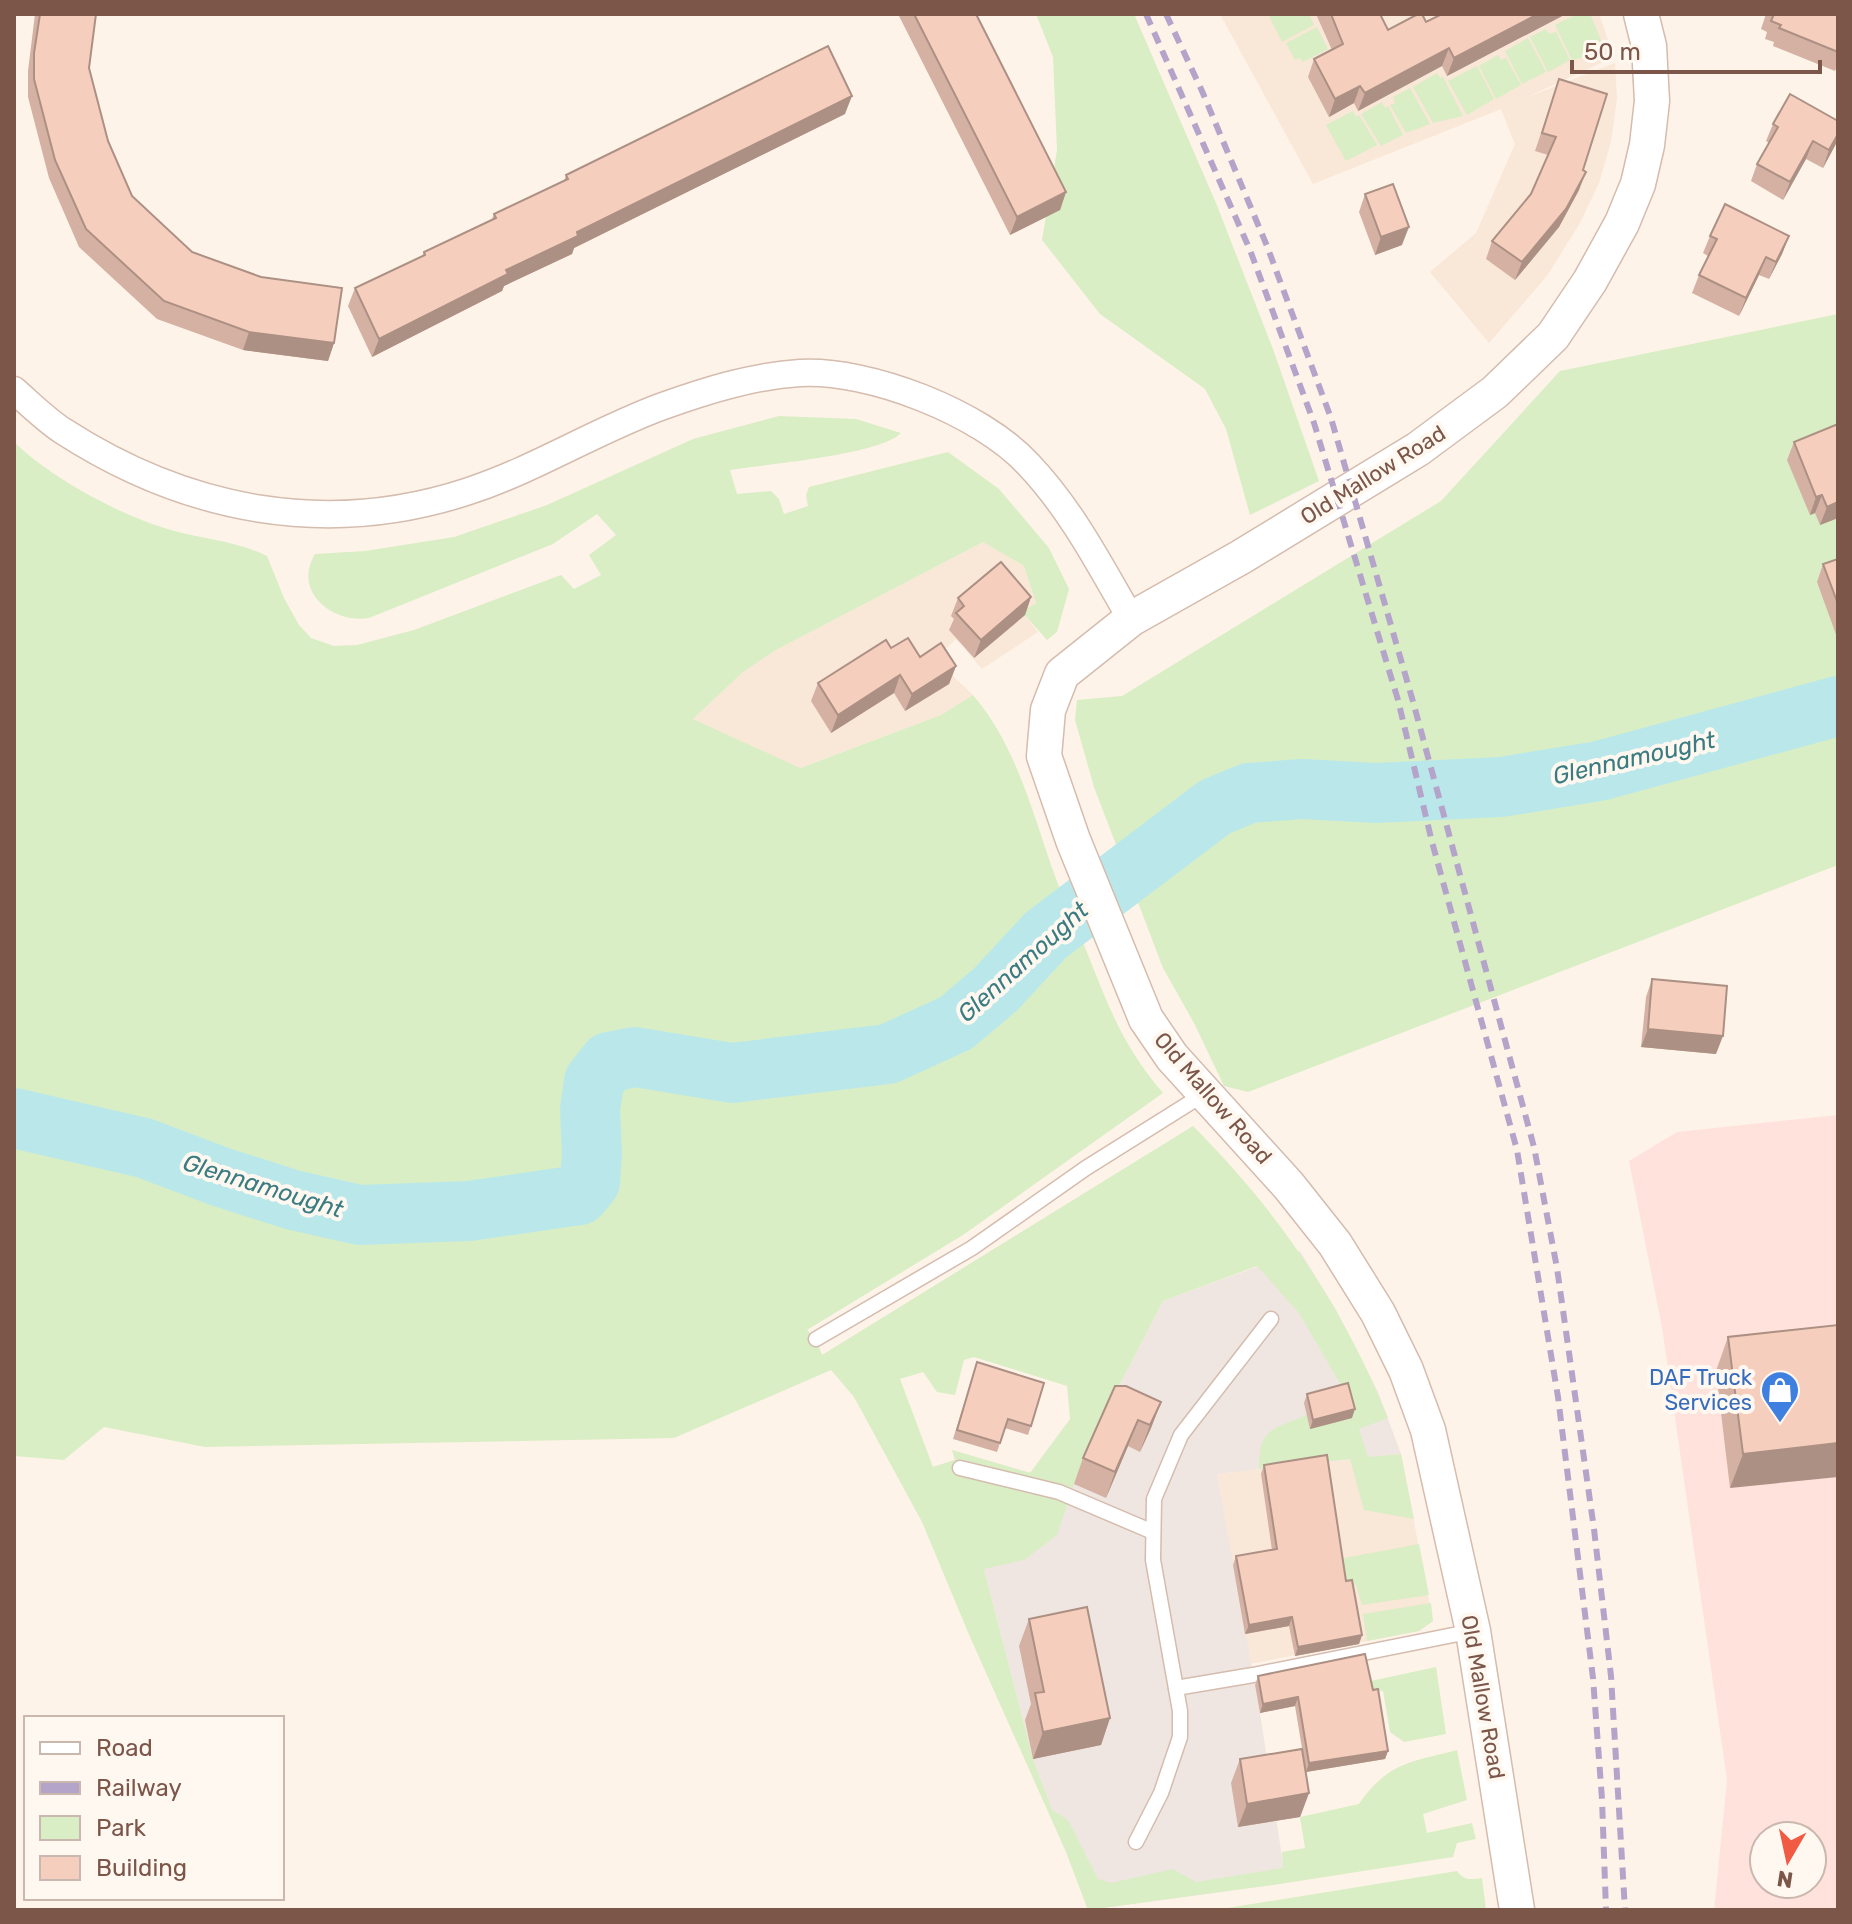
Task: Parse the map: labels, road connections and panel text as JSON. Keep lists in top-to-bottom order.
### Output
{
  "streets": {
    "street": ["Old Mallow Road"]
  },
  "water": ["Glennamought"],
  "places": {
    "shop": ["DAF Truck Services"]
  },
  "legend": [
    "Road",
    "Railway",
    "Park",
    "Building"
  ],
  "scale_bar": "50 m",
  "north": "bottom"
}
